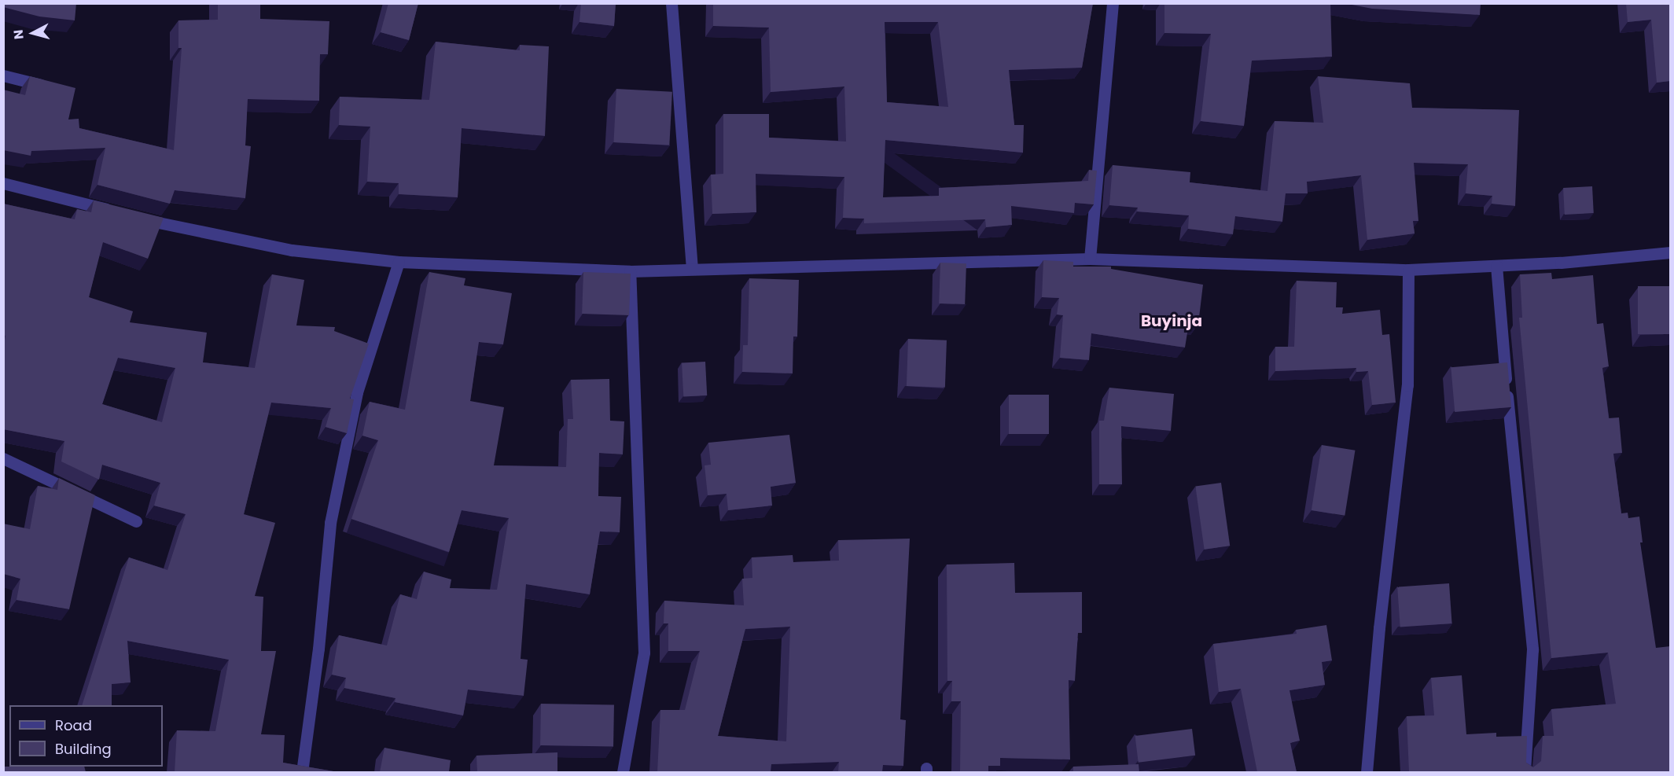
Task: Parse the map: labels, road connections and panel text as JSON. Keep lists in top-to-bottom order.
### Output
{
  "districts": ["Buyinja"],
  "legend": ["Road", "Building"],
  "north": "left"
}
